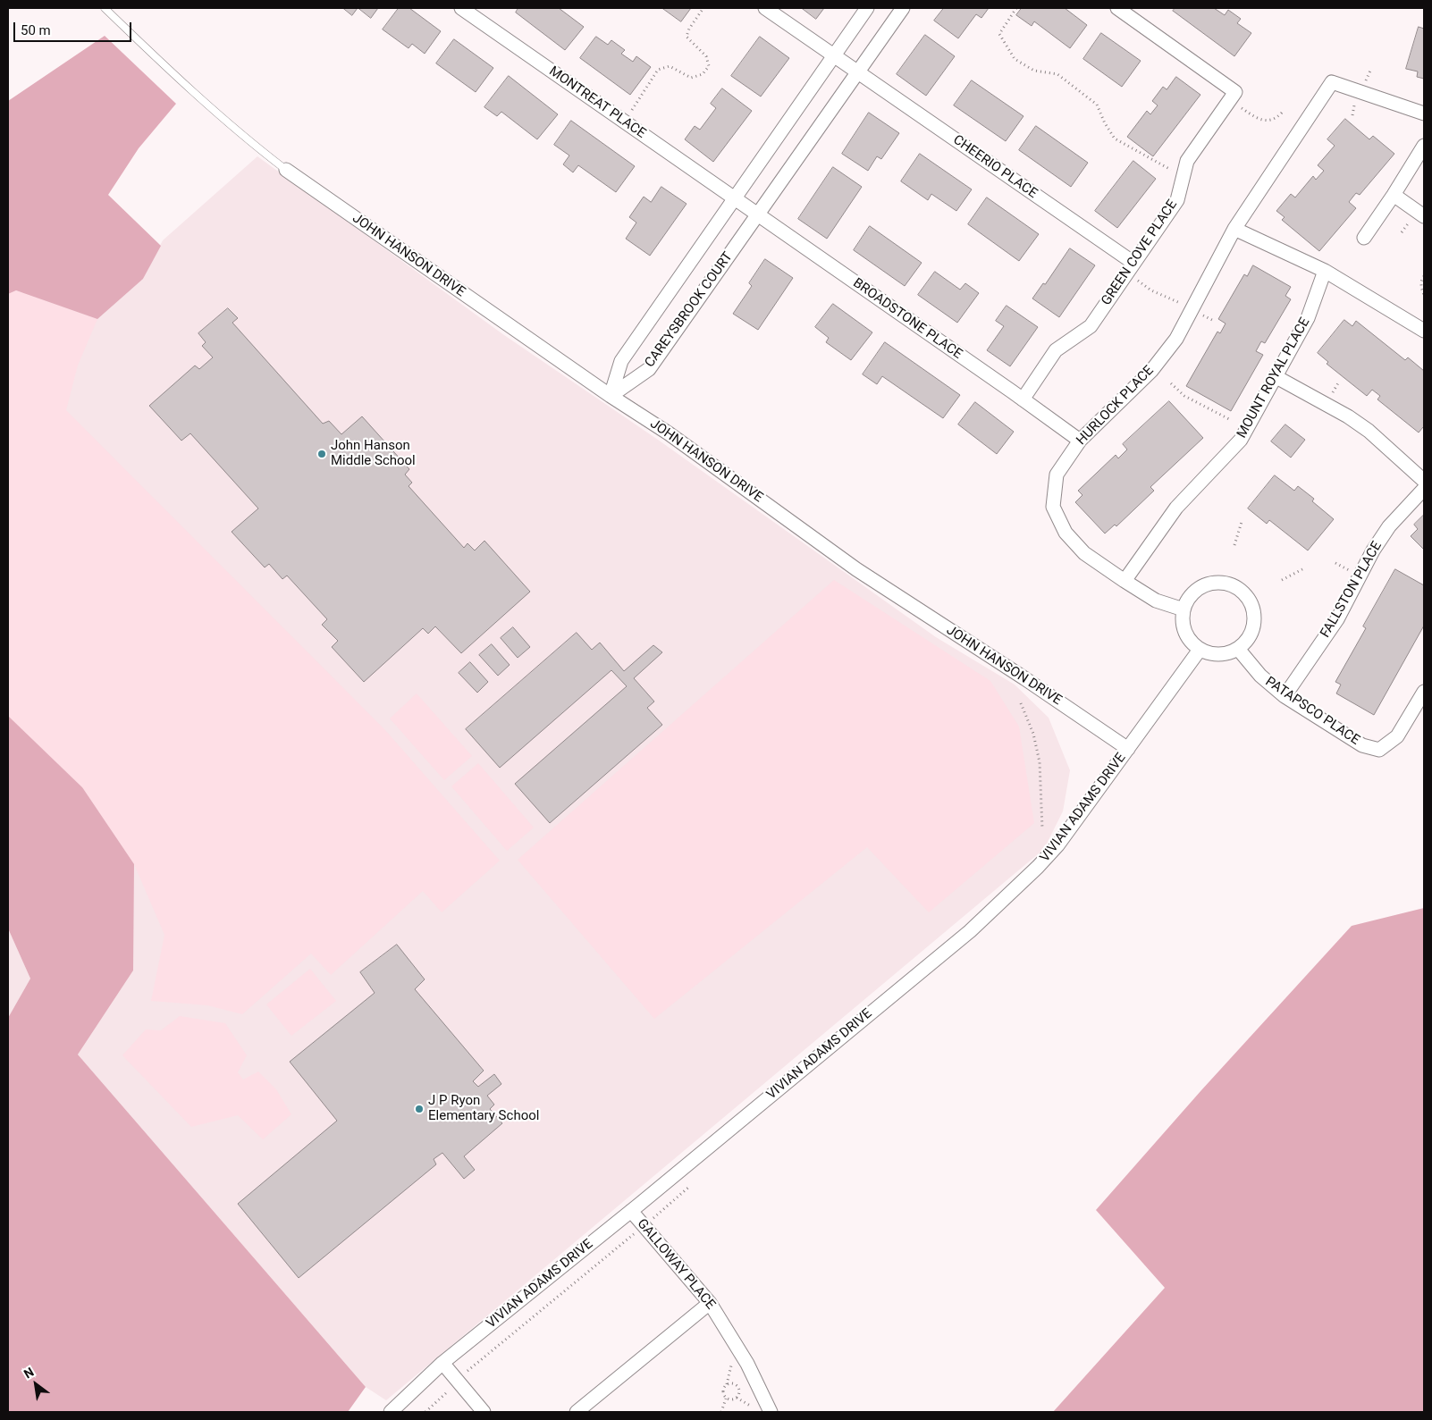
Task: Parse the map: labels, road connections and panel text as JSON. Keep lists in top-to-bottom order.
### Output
{
  "streets": {
    "street": [
      "MONTREAT PLACE",
      "CHEERIO PLACE",
      "GREEN COVE PLACE",
      "JOHN HANSON DRIVE",
      "CAREYSBROOK COURT",
      "BROADSTONE PLACE",
      "MOUNT ROYAL PLACE",
      "HURLOCK PLACE",
      "FALLSTON PLACE",
      "PATAPSCO PLACE",
      "VIVIAN ADAMS DRIVE",
      "GALLOWAY PLACE"
    ]
  },
  "crossings": [
    ["MONTREAT PLACE", "CAREYSBROOK COURT"],
    ["MONTREAT PLACE", "BROADSTONE PLACE"],
    ["CHEERIO PLACE", "GREEN COVE PLACE"],
    ["CHEERIO PLACE", "CAREYSBROOK COURT"],
    ["GREEN COVE PLACE", "BROADSTONE PLACE"],
    ["JOHN HANSON DRIVE", "CAREYSBROOK COURT"],
    ["JOHN HANSON DRIVE", "VIVIAN ADAMS DRIVE"],
    ["CAREYSBROOK COURT", "BROADSTONE PLACE"],
    ["BROADSTONE PLACE", "HURLOCK PLACE"],
    ["MOUNT ROYAL PLACE", "HURLOCK PLACE"],
    ["HURLOCK PLACE", "PATAPSCO PLACE"],
    ["HURLOCK PLACE", "VIVIAN ADAMS DRIVE"],
    ["FALLSTON PLACE", "PATAPSCO PLACE"],
    ["PATAPSCO PLACE", "VIVIAN ADAMS DRIVE"],
    ["VIVIAN ADAMS DRIVE", "GALLOWAY PLACE"]
  ],
  "places": ["John Hanson Middle School", "J P Ryon Elementary School"],
  "scale_bar": "50 m",
  "north": "top left"
}
